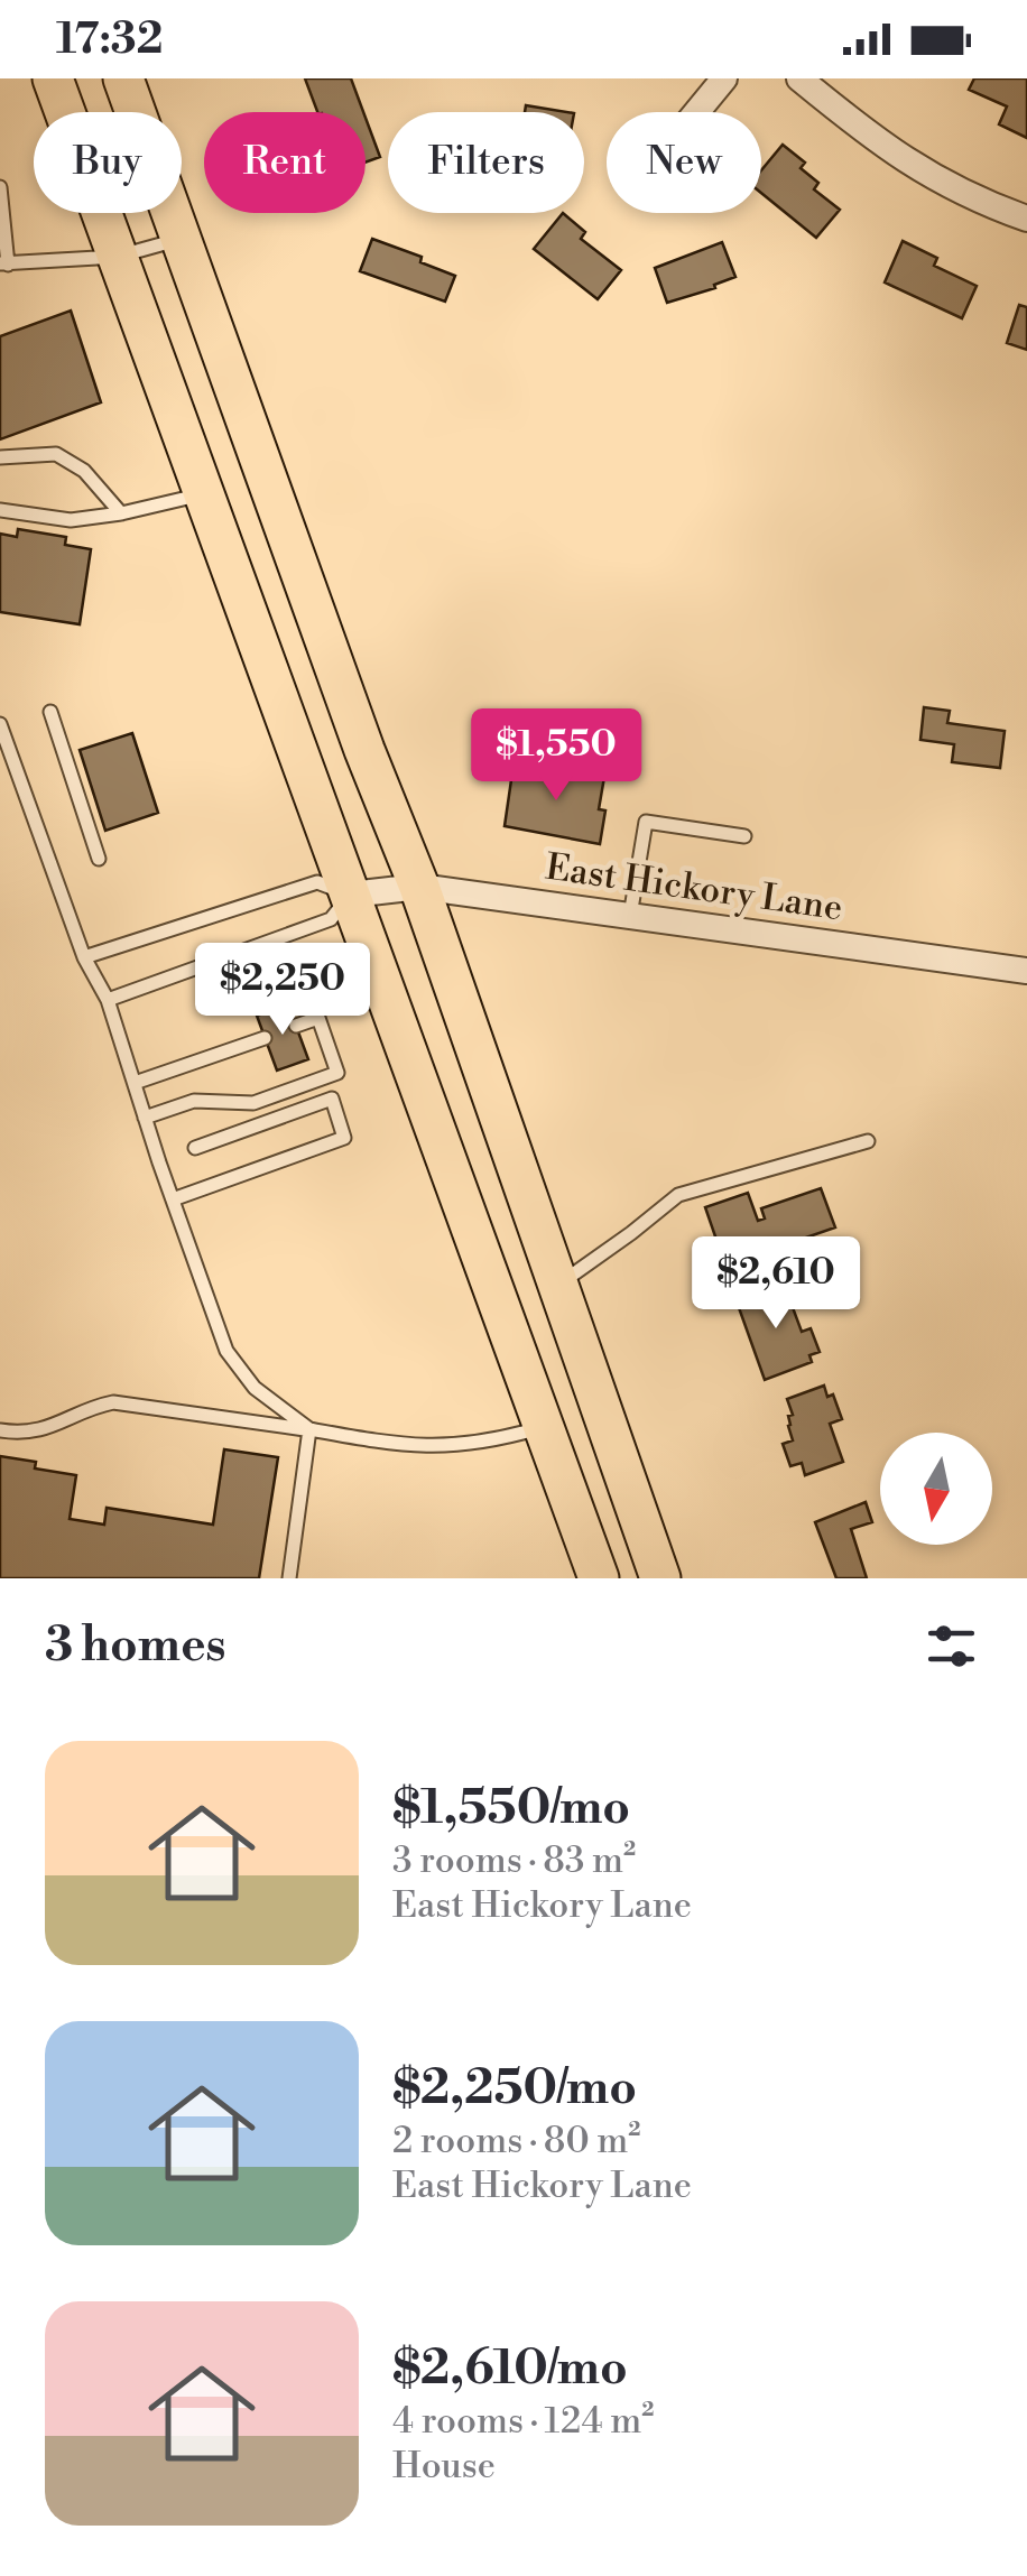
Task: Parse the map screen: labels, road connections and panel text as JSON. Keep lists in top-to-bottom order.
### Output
{
  "streets": {
    "street": ["East Hickory Lane"]
  },
  "north": "bottom",
  "page": {
    "status": "17:32",
    "chip": [
      "Buy",
      "Rent",
      "Filters",
      "New"
    ],
    "price": ["$1,550", "$2,250", "$2,610"],
    "heading": "3 homes",
    "list": [
      {
        "name": "$1,550/mo",
        "note": "3 rooms · 83 m² · East Hickory Lane"
      },
      {
        "name": "$2,250/mo",
        "note": "2 rooms · 80 m² · East Hickory Lane"
      },
      {
        "name": "$2,610/mo",
        "note": "4 rooms · 124 m² · House"
      }
    ]
  }
}
